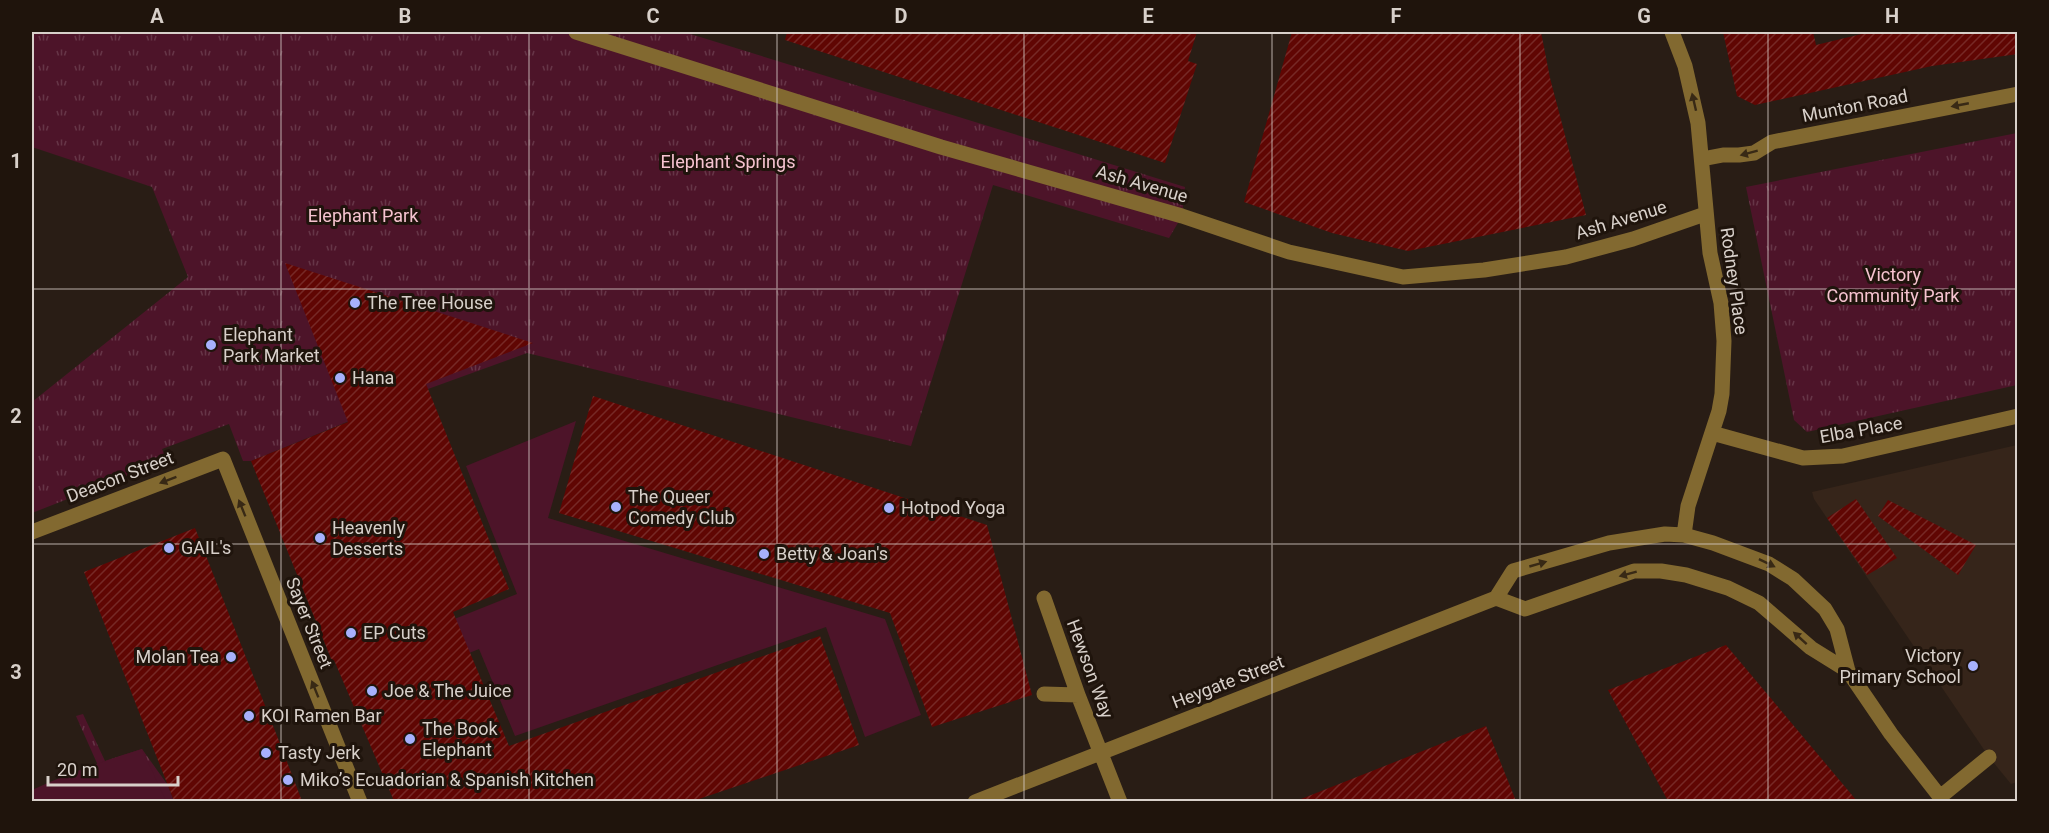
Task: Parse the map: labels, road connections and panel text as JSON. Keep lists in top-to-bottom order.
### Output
{
  "streets": {
    "street": [
      "Munton Road",
      "Ash Avenue",
      "Rodney Place",
      "Elba Place",
      "Deacon Street",
      "Sayer Street",
      "Hewson Way",
      "Heygate Street"
    ]
  },
  "crossings": [
    ["Munton Road", "Rodney Place"],
    ["Ash Avenue", "Rodney Place"],
    ["Rodney Place", "Elba Place"],
    ["Deacon Street", "Sayer Street"],
    ["Hewson Way", "Heygate Street"]
  ],
  "one_way": ["Munton Road", "Deacon Street", "Sayer Street"],
  "parks": ["Elephant Springs", "Elephant Park", "Victory Community Park"],
  "places": [
    "The Tree House",
    "Elephant Park Market",
    "Hana",
    "The Queer Comedy Club",
    "Hotpod Yoga",
    "Heavenly Desserts",
    "GAIL's",
    "Betty & Joan's",
    "EP Cuts",
    "Molan Tea",
    "Victory Primary School",
    "Joe & The Juice",
    "KOI Ramen Bar",
    "The Book Elephant",
    "Tasty Jerk",
    "Miko’s Ecuadorian & Spanish Kitchen"
  ],
  "scale_bar": "20 m",
  "grid": {
    "columns": [
      "A",
      "B",
      "C",
      "D",
      "E",
      "F",
      "G",
      "H"
    ],
    "rows": ["1", "2", "3"]
  }
}
